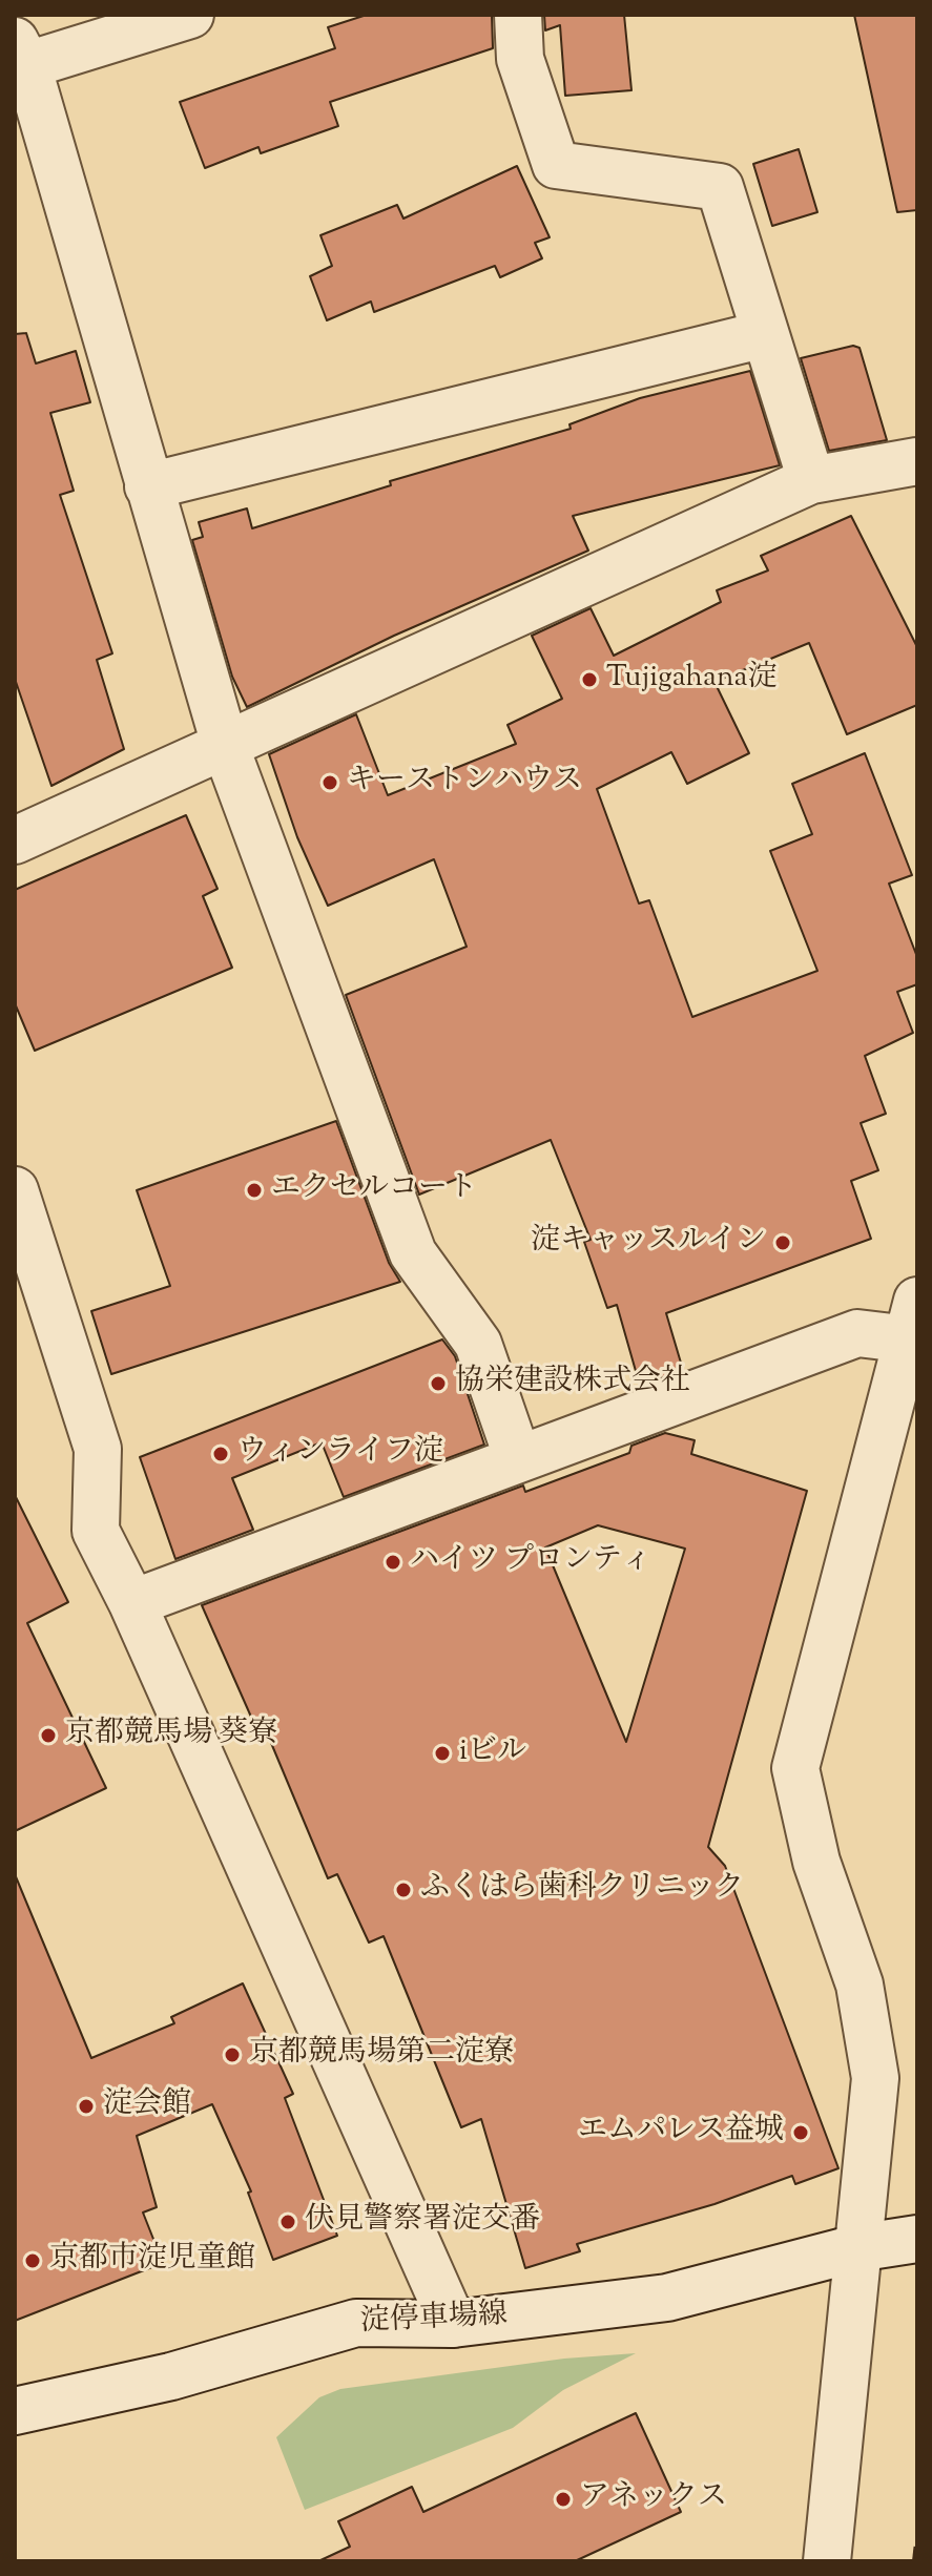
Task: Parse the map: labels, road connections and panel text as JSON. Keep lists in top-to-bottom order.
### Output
{
  "streets": {
    "street": ["淀停車場線"]
  },
  "places": [
    "Tujigahana淀",
    "キーストンハウス",
    "エクセルコート",
    "淀キャッスルイン",
    "協栄建設株式会社",
    "ウィンライフ淀",
    "ハイツ プロンティ",
    "京都競馬場 葵寮",
    "iビル",
    "ふくはら歯科クリニック",
    "京都競馬場第二淀寮",
    "淀会館",
    "エムパレス益城",
    "伏見警察署淀交番",
    "京都市淀児童館",
    "アネックス"
  ]
}
